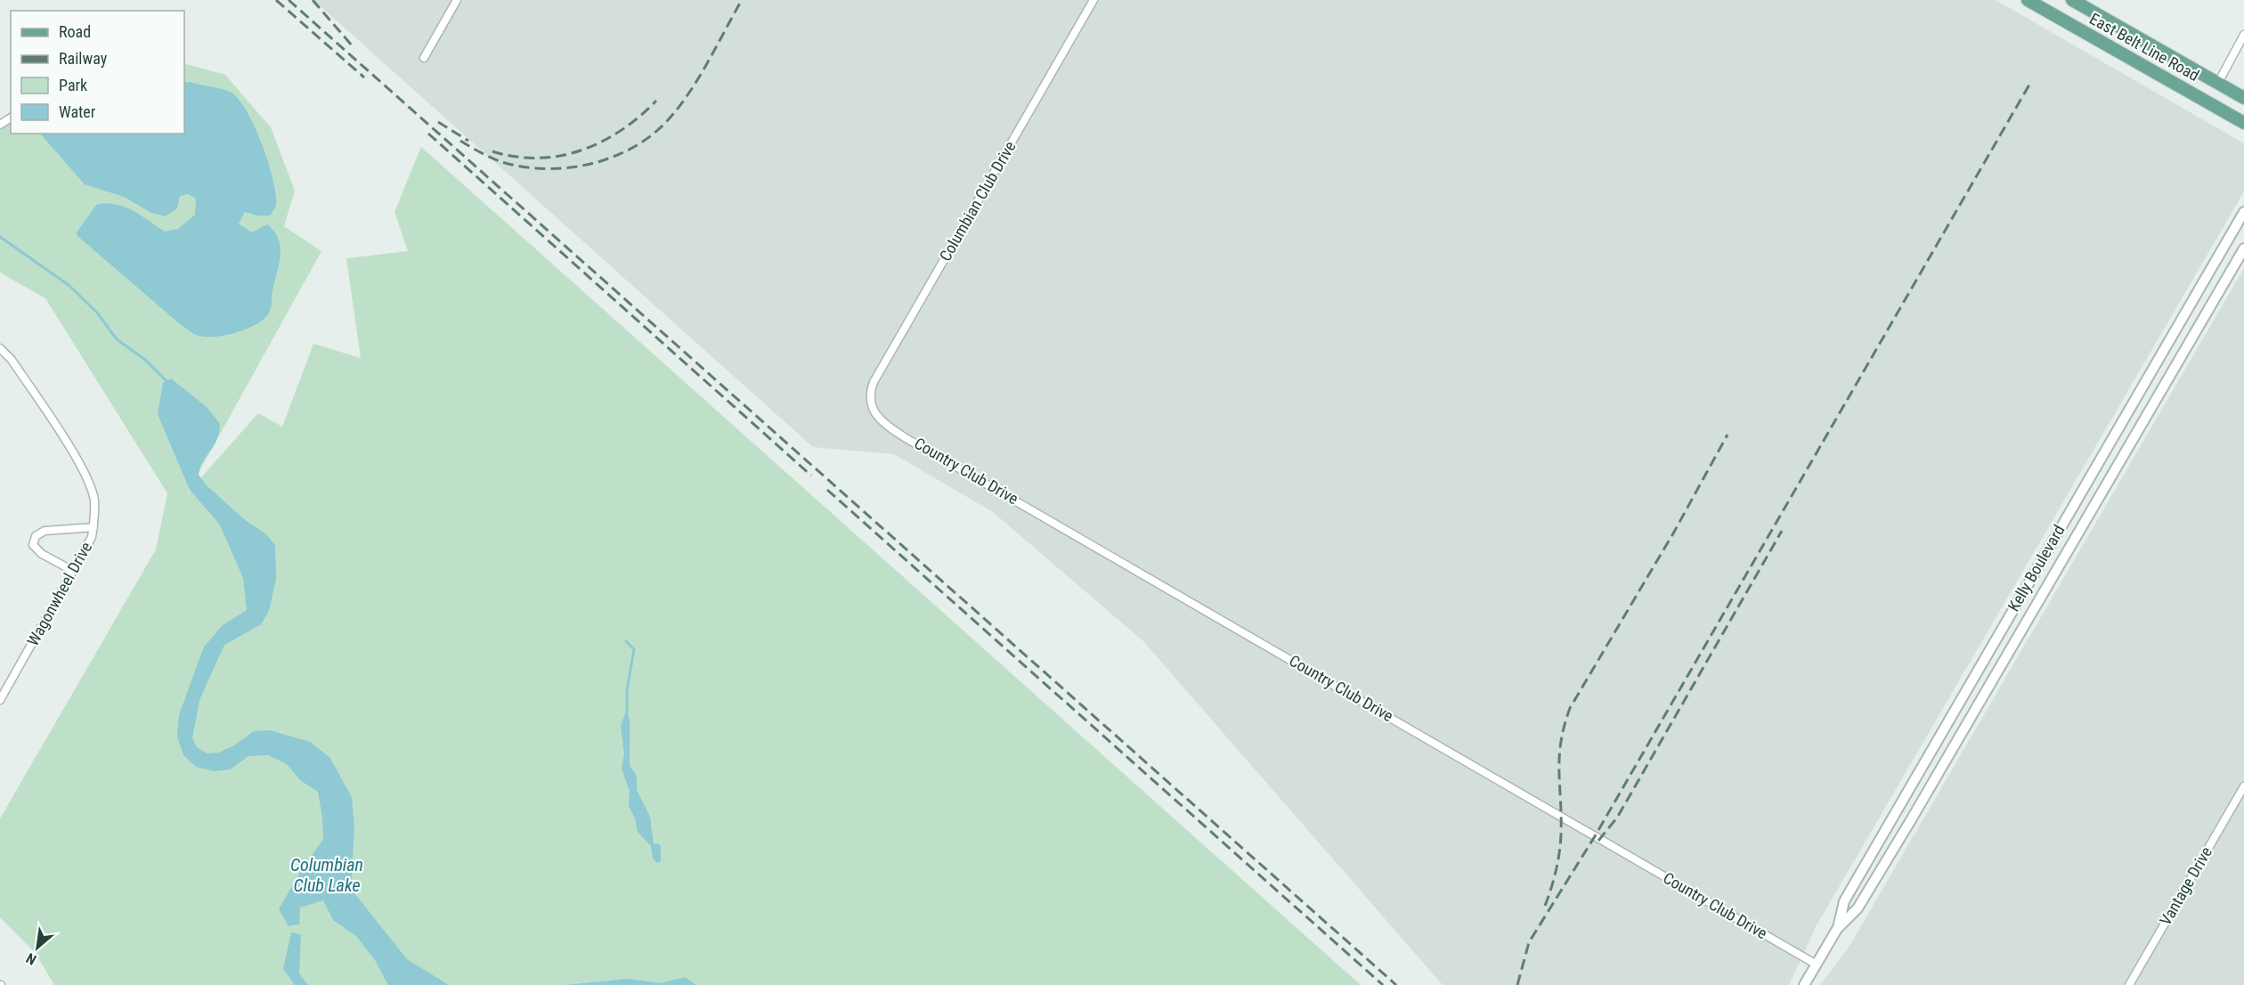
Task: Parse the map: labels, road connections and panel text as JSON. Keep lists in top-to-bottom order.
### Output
{
  "streets": {
    "main road": ["East Belt Line Road"],
    "street": [
      "Columbian Club Drive",
      "Country Club Drive",
      "Kelly Boulevard",
      "Wagonwheel Drive",
      "Vantage Drive"
    ]
  },
  "crossings": [
    ["Columbian Club Drive", "Country Club Drive"],
    ["Country Club Drive", "Kelly Boulevard"]
  ],
  "water": ["Columbian Club Lake"],
  "legend": [
    "Road",
    "Railway",
    "Park",
    "Water"
  ],
  "north": "bottom left"
}
